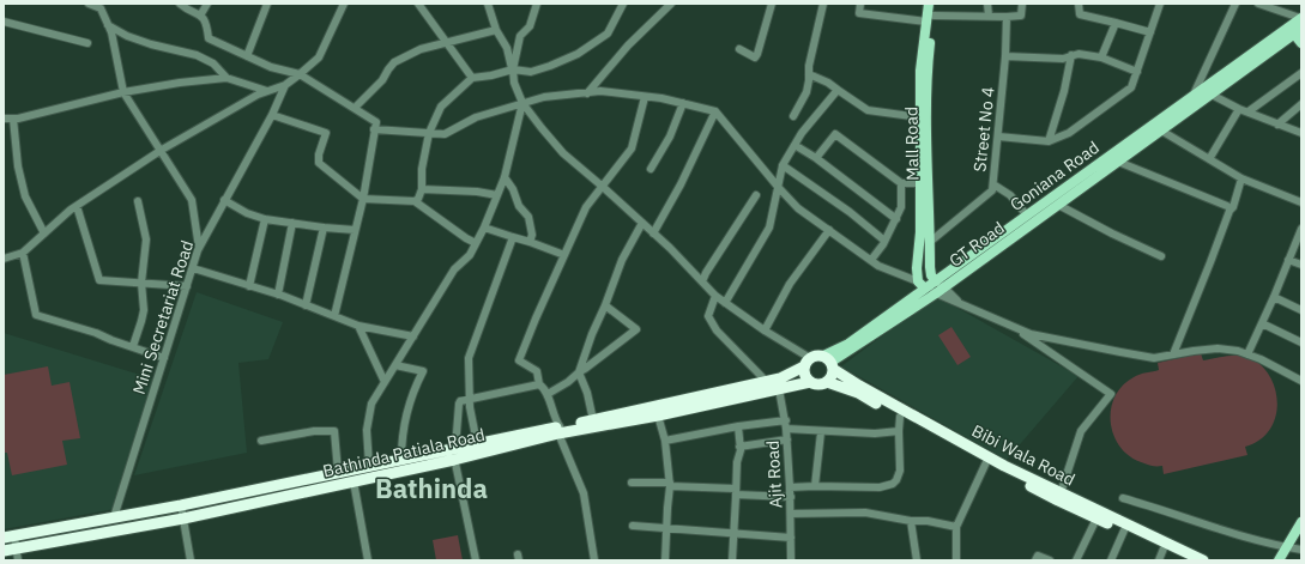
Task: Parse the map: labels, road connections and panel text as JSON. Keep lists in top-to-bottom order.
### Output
{
  "streets": {
    "highway": ["Bathinda Patiala Road", "Bibi Wala Road"],
    "main road": ["Mall Road", "Goniana Road", "GT Road"],
    "street": ["Street No 4", "Mini Secretariat Road", "Ajit Road"]
  },
  "crossings": [
    ["Street No 4", "Mall Road"],
    ["Mall Road", "Goniana Road"],
    ["Mall Road", "GT Road"],
    ["Goniana Road", "GT Road"],
    ["Goniana Road", "Bathinda Patiala Road"],
    ["Goniana Road", "Bibi Wala Road"],
    ["GT Road", "Bathinda Patiala Road"],
    ["GT Road", "Bibi Wala Road"],
    ["Bathinda Patiala Road", "Bibi Wala Road"],
    ["Bathinda Patiala Road", "Ajit Road"]
  ],
  "districts": ["Bathinda"]
}
